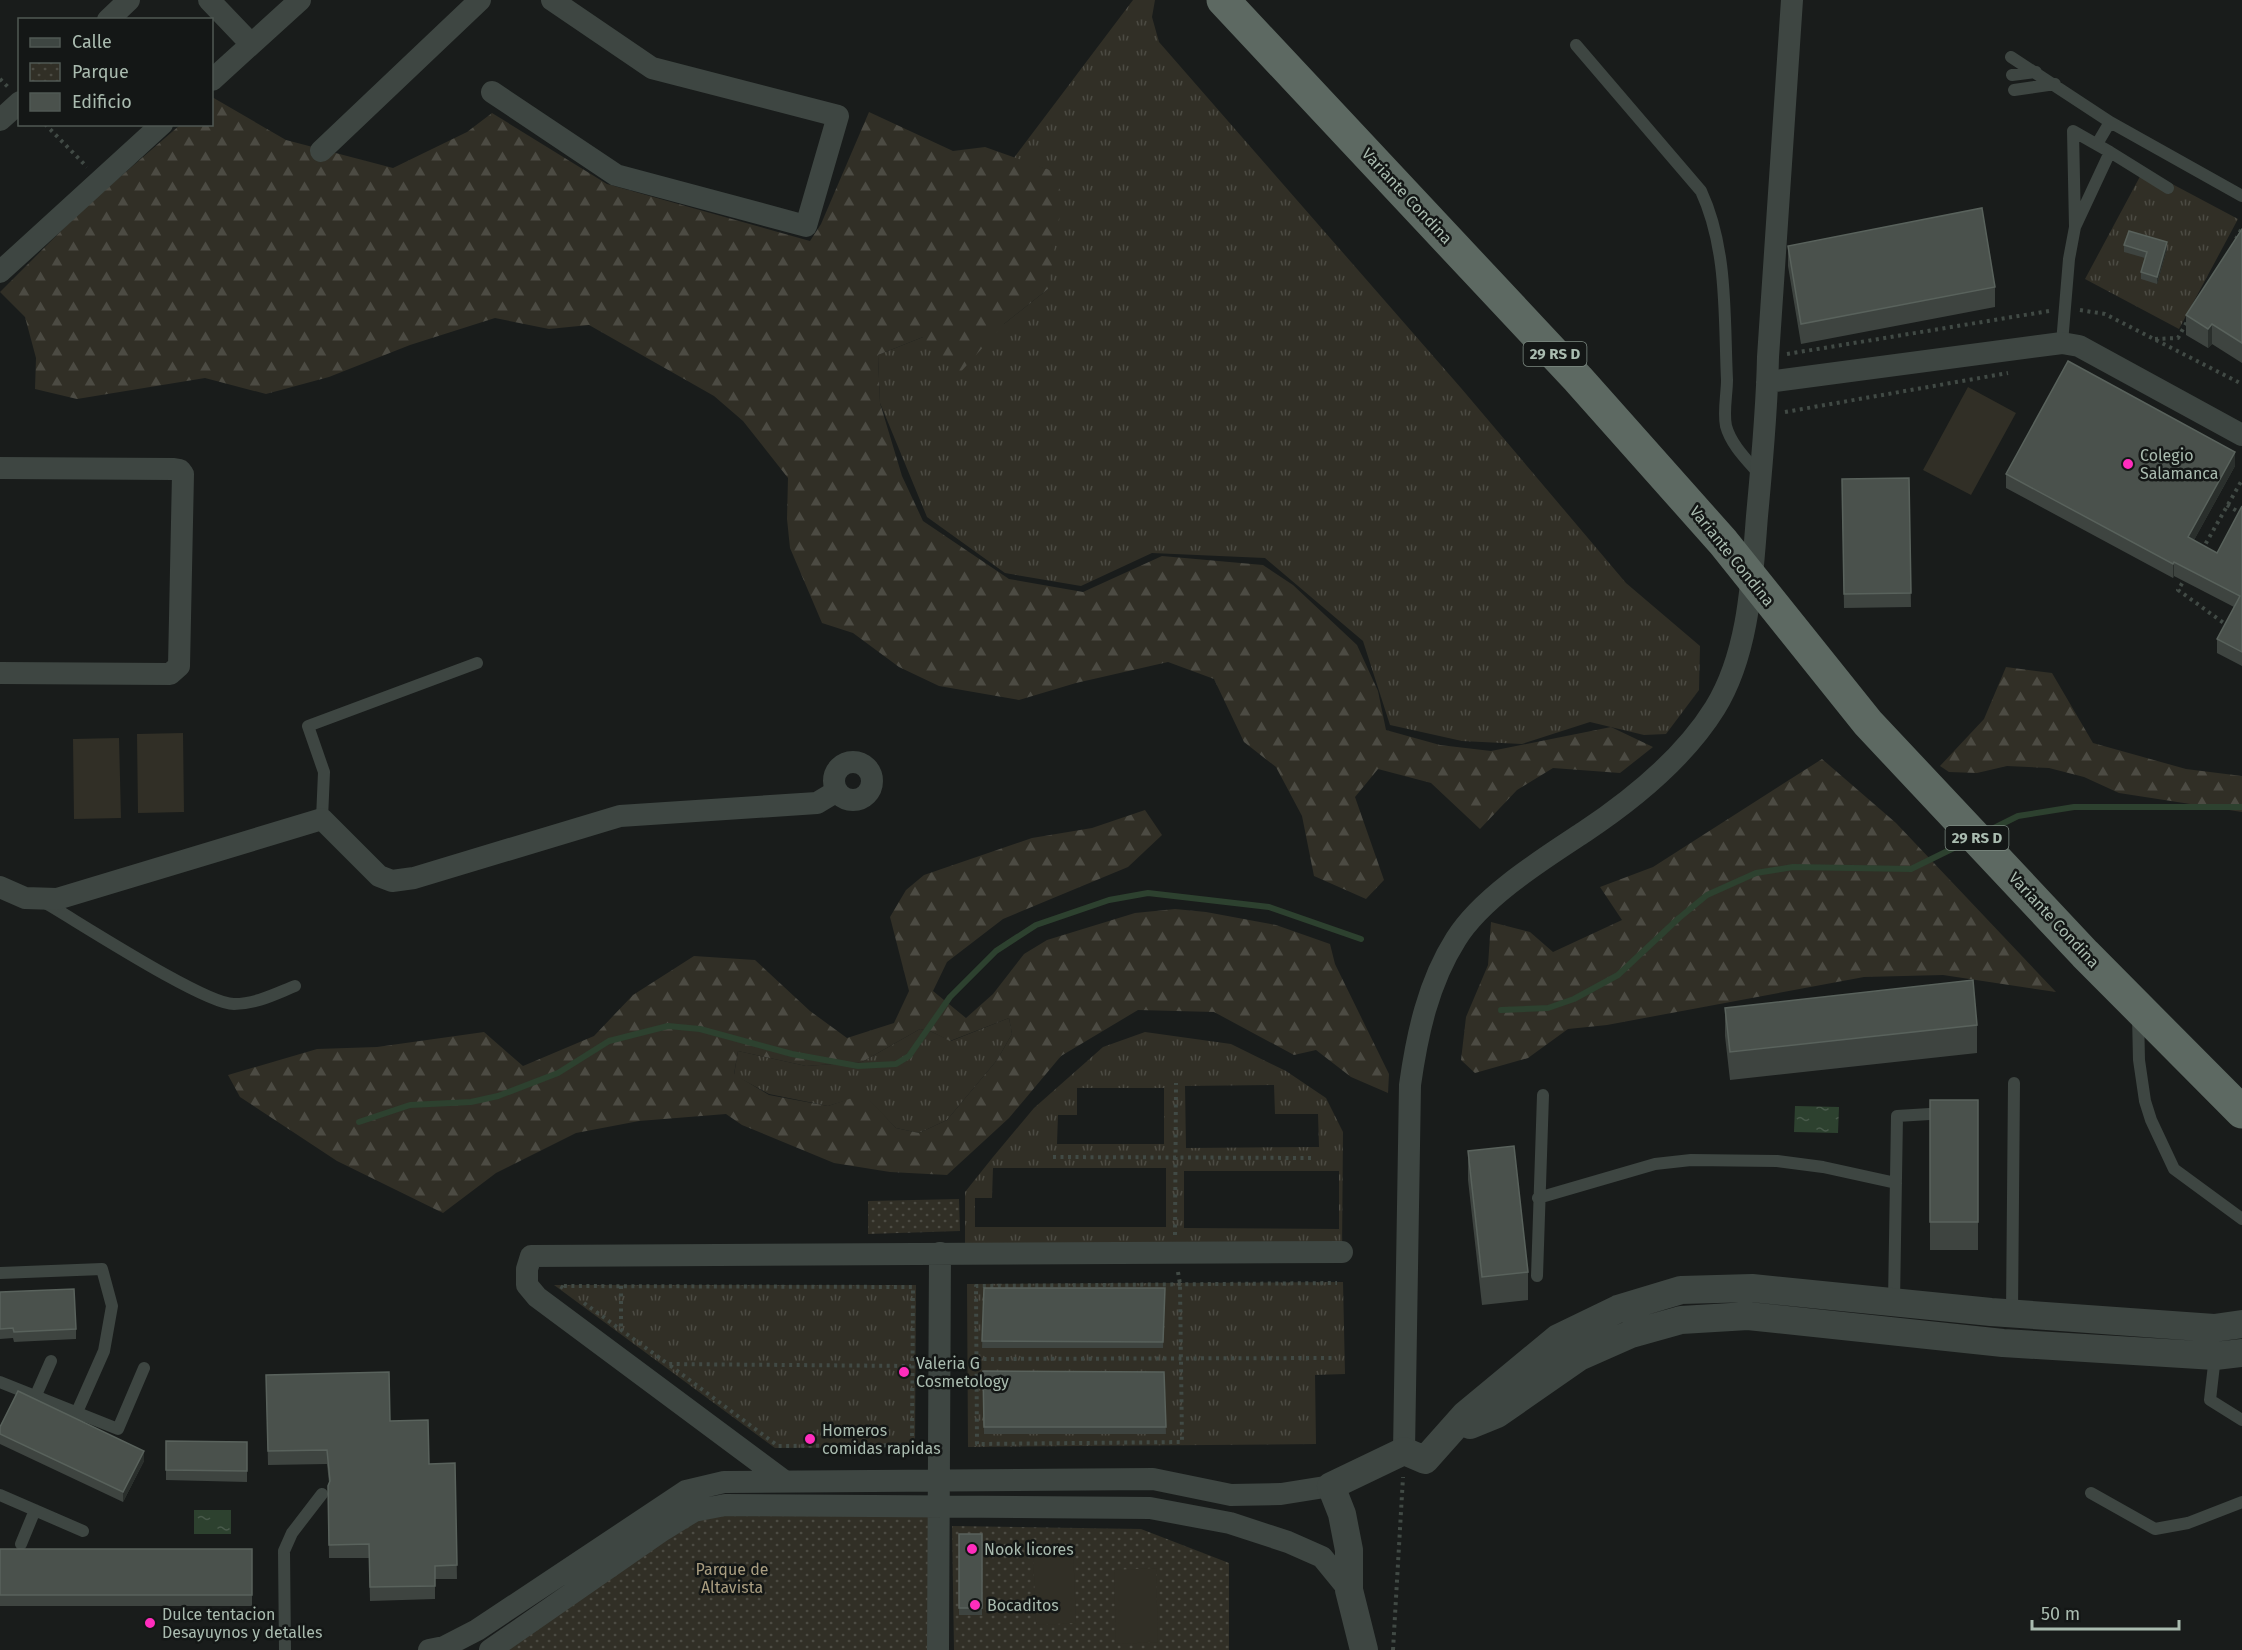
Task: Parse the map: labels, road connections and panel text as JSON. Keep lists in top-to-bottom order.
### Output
{
  "streets": {
    "highway": ["Variante Condina", "29 RS D"]
  },
  "parks": ["Parque de Altavista"],
  "places": [
    "Colegio Salamanca",
    "Valeria G Cosmetology",
    "Homeros comidas rapidas",
    "Nook licores",
    "Bocaditos",
    "Dulce tentacion Desayuynos y detalles"
  ],
  "legend": ["Calle", "Parque", "Edificio"],
  "scale_bar": "50 m"
}
